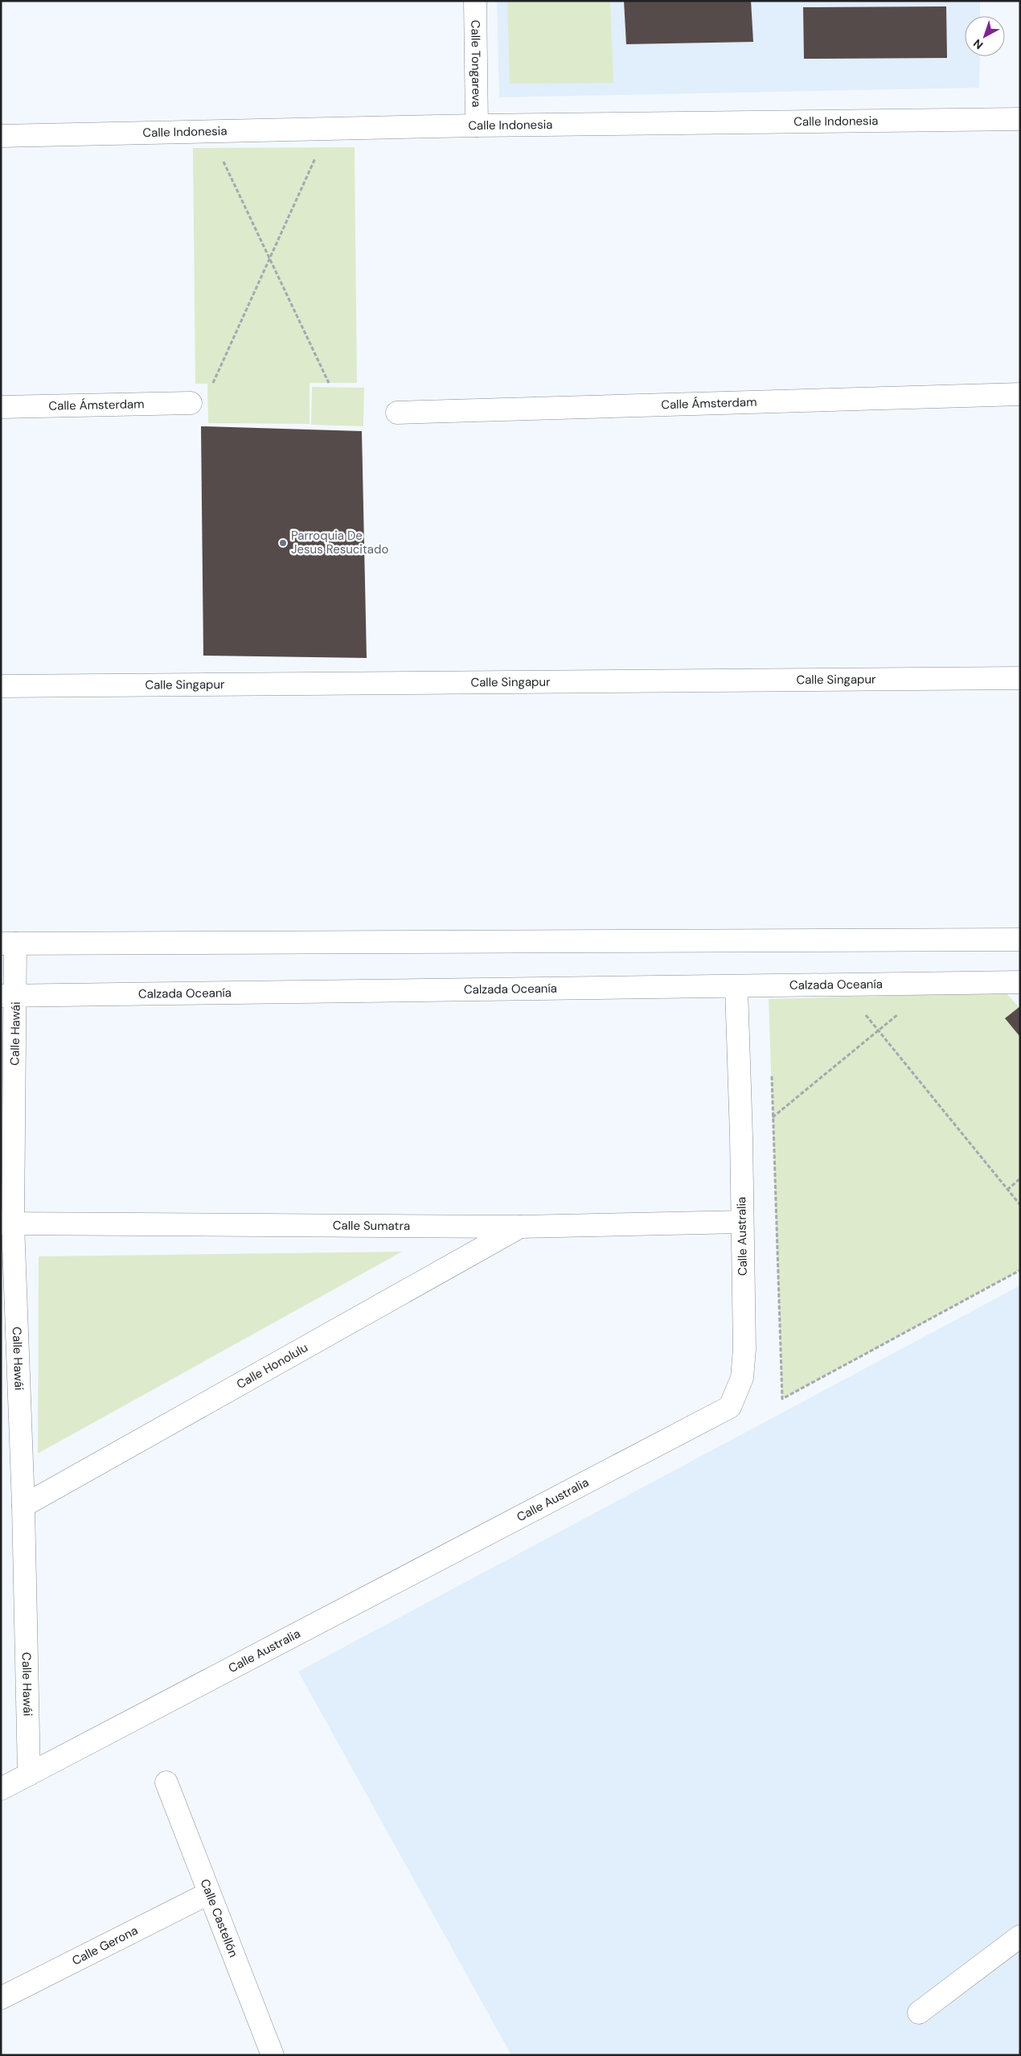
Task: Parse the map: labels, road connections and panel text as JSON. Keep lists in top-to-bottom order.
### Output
{
  "streets": {
    "street": [
      "Calle Tongareva",
      "Calle Indonesia",
      "Calle Ámsterdam",
      "Calle Singapur",
      "Calzada Oceanía",
      "Calle Hawái",
      "Calle Sumatra",
      "Calle Australia",
      "Calle Honolulu",
      "Calle Castellón",
      "Calle Gerona"
    ]
  },
  "crossings": [
    ["Calle Tongareva", "Calle Indonesia"],
    ["Calzada Oceanía", "Calle Hawái"],
    ["Calzada Oceanía", "Calle Australia"],
    ["Calle Hawái", "Calle Sumatra"],
    ["Calle Hawái", "Calle Australia"],
    ["Calle Hawái", "Calle Honolulu"],
    ["Calle Sumatra", "Calle Australia"],
    ["Calle Sumatra", "Calle Honolulu"],
    ["Calle Castellón", "Calle Gerona"]
  ],
  "places": ["Parroquia De Jesus Resucitado"],
  "north": "bottom left"
}
